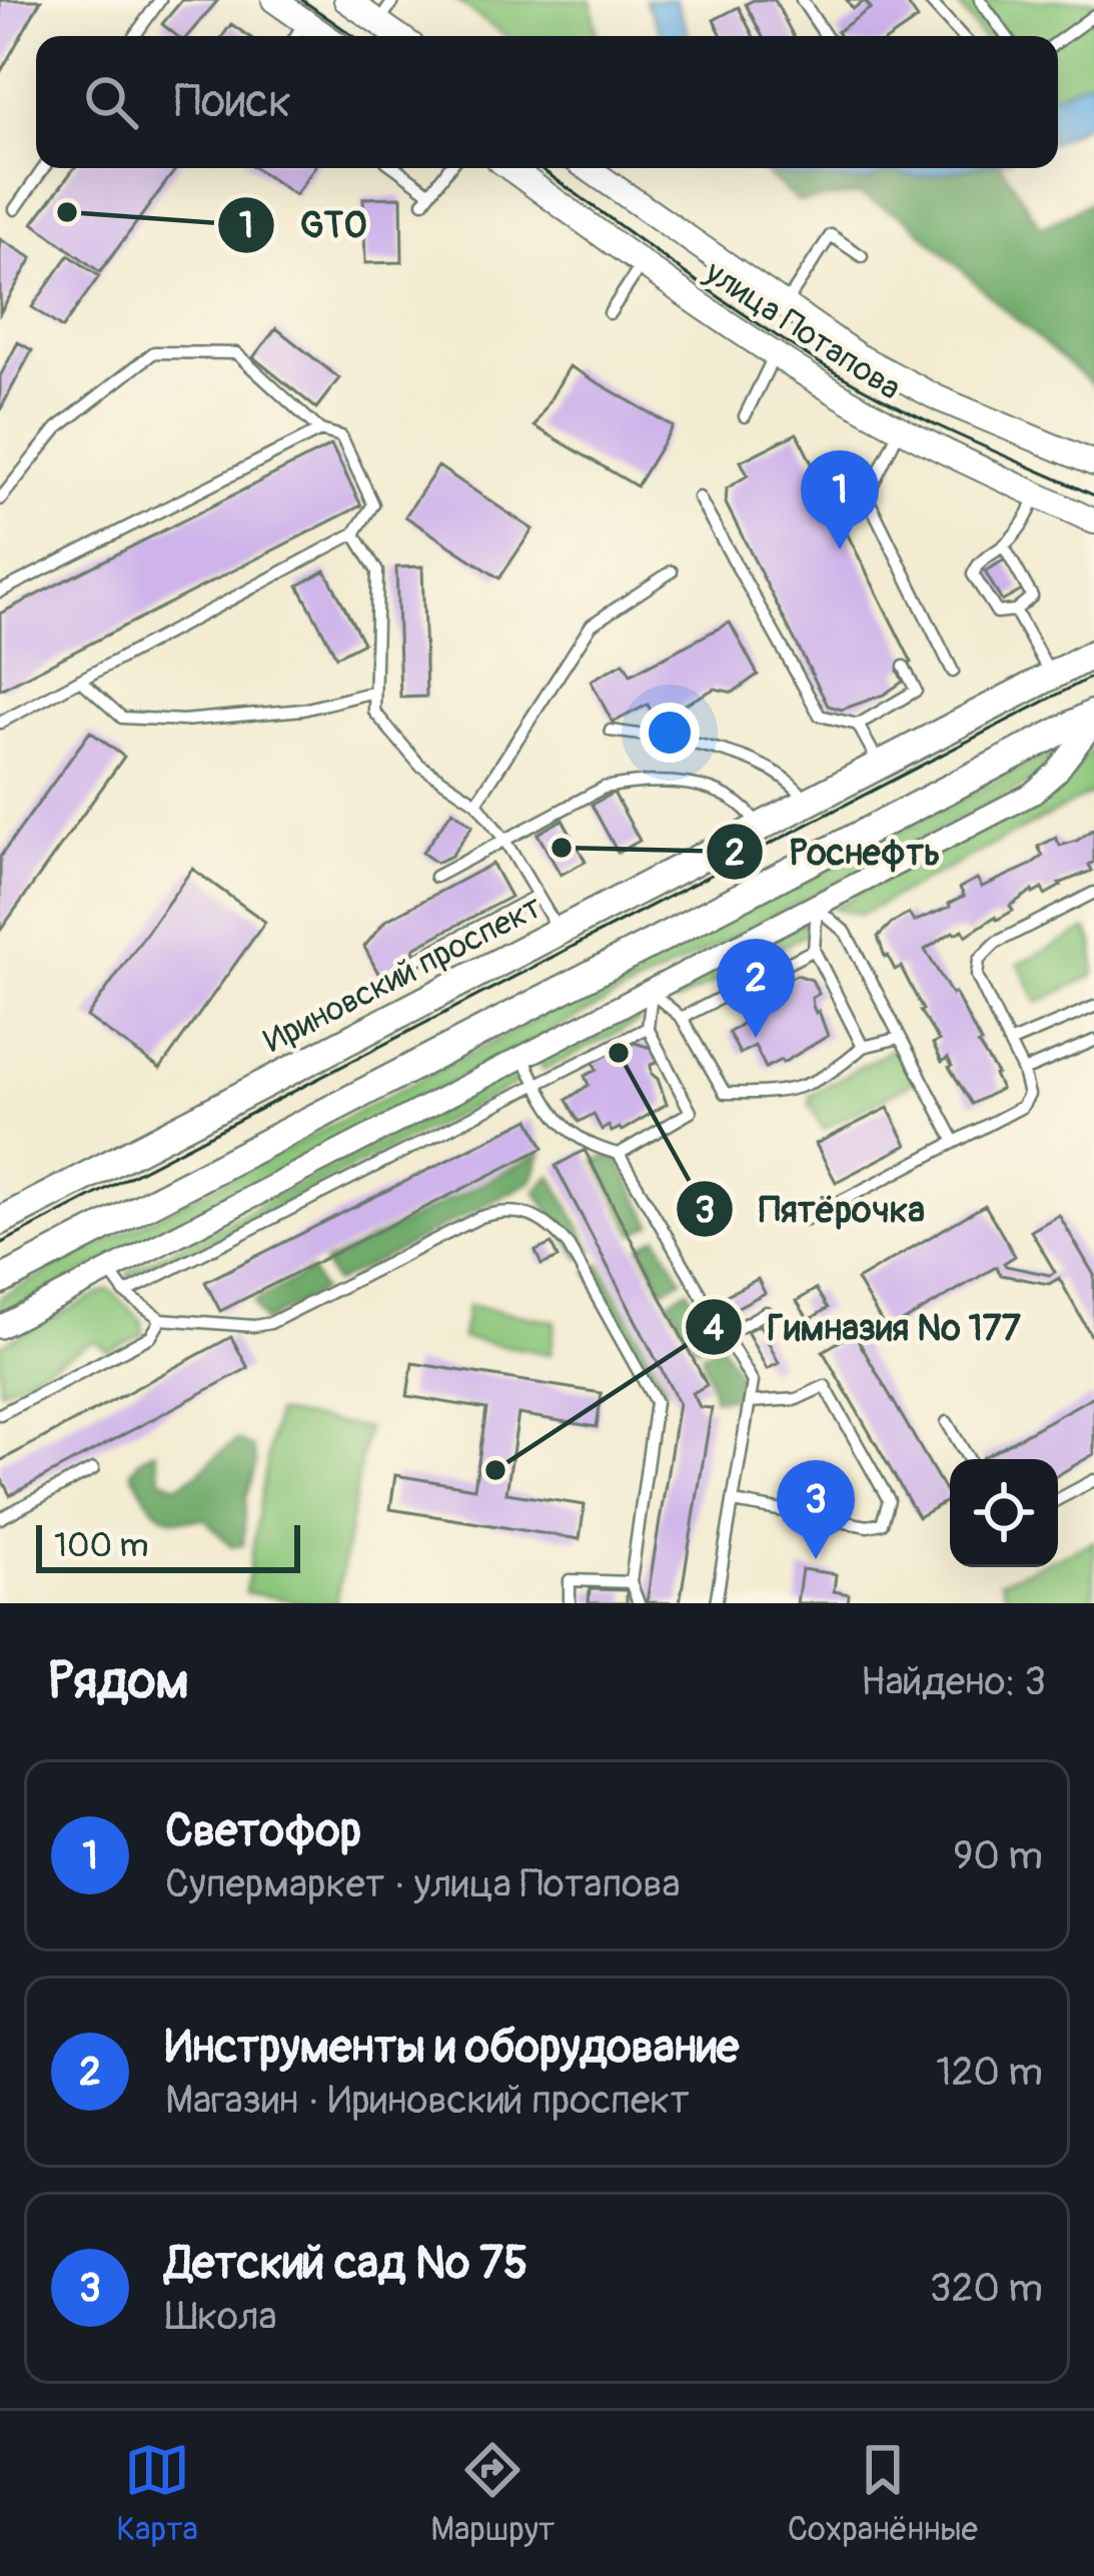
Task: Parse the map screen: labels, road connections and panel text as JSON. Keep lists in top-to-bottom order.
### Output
{
  "streets": {
    "main road": ["Ириновский проспект"],
    "street": ["улица Потапова"]
  },
  "places": [
    "GTO",
    "Роснефть",
    "Пятёрочка",
    "Гимназия № 177"
  ],
  "scale_bar": "100 m",
  "page": {
    "search": "Поиск",
    "pins": ["1", "2", "3"],
    "scale": "100 m",
    "heading": ["Рядом", "Найдено: 3"],
    "list": [
      {
        "mark": "1",
        "name": "Светофор",
        "note": "Супермаркет · улица Потапова",
        "value": "90 m"
      },
      {
        "mark": "2",
        "name": "Инструменты и оборудование",
        "note": "Магазин · Ириновский проспект",
        "value": "120 m"
      },
      {
        "mark": "3",
        "name": "Детский сад № 75",
        "note": "Школа",
        "value": "320 m"
      }
    ],
    "nav": ["Карта", "Маршрут", "Сохранённые"]
  }
}
